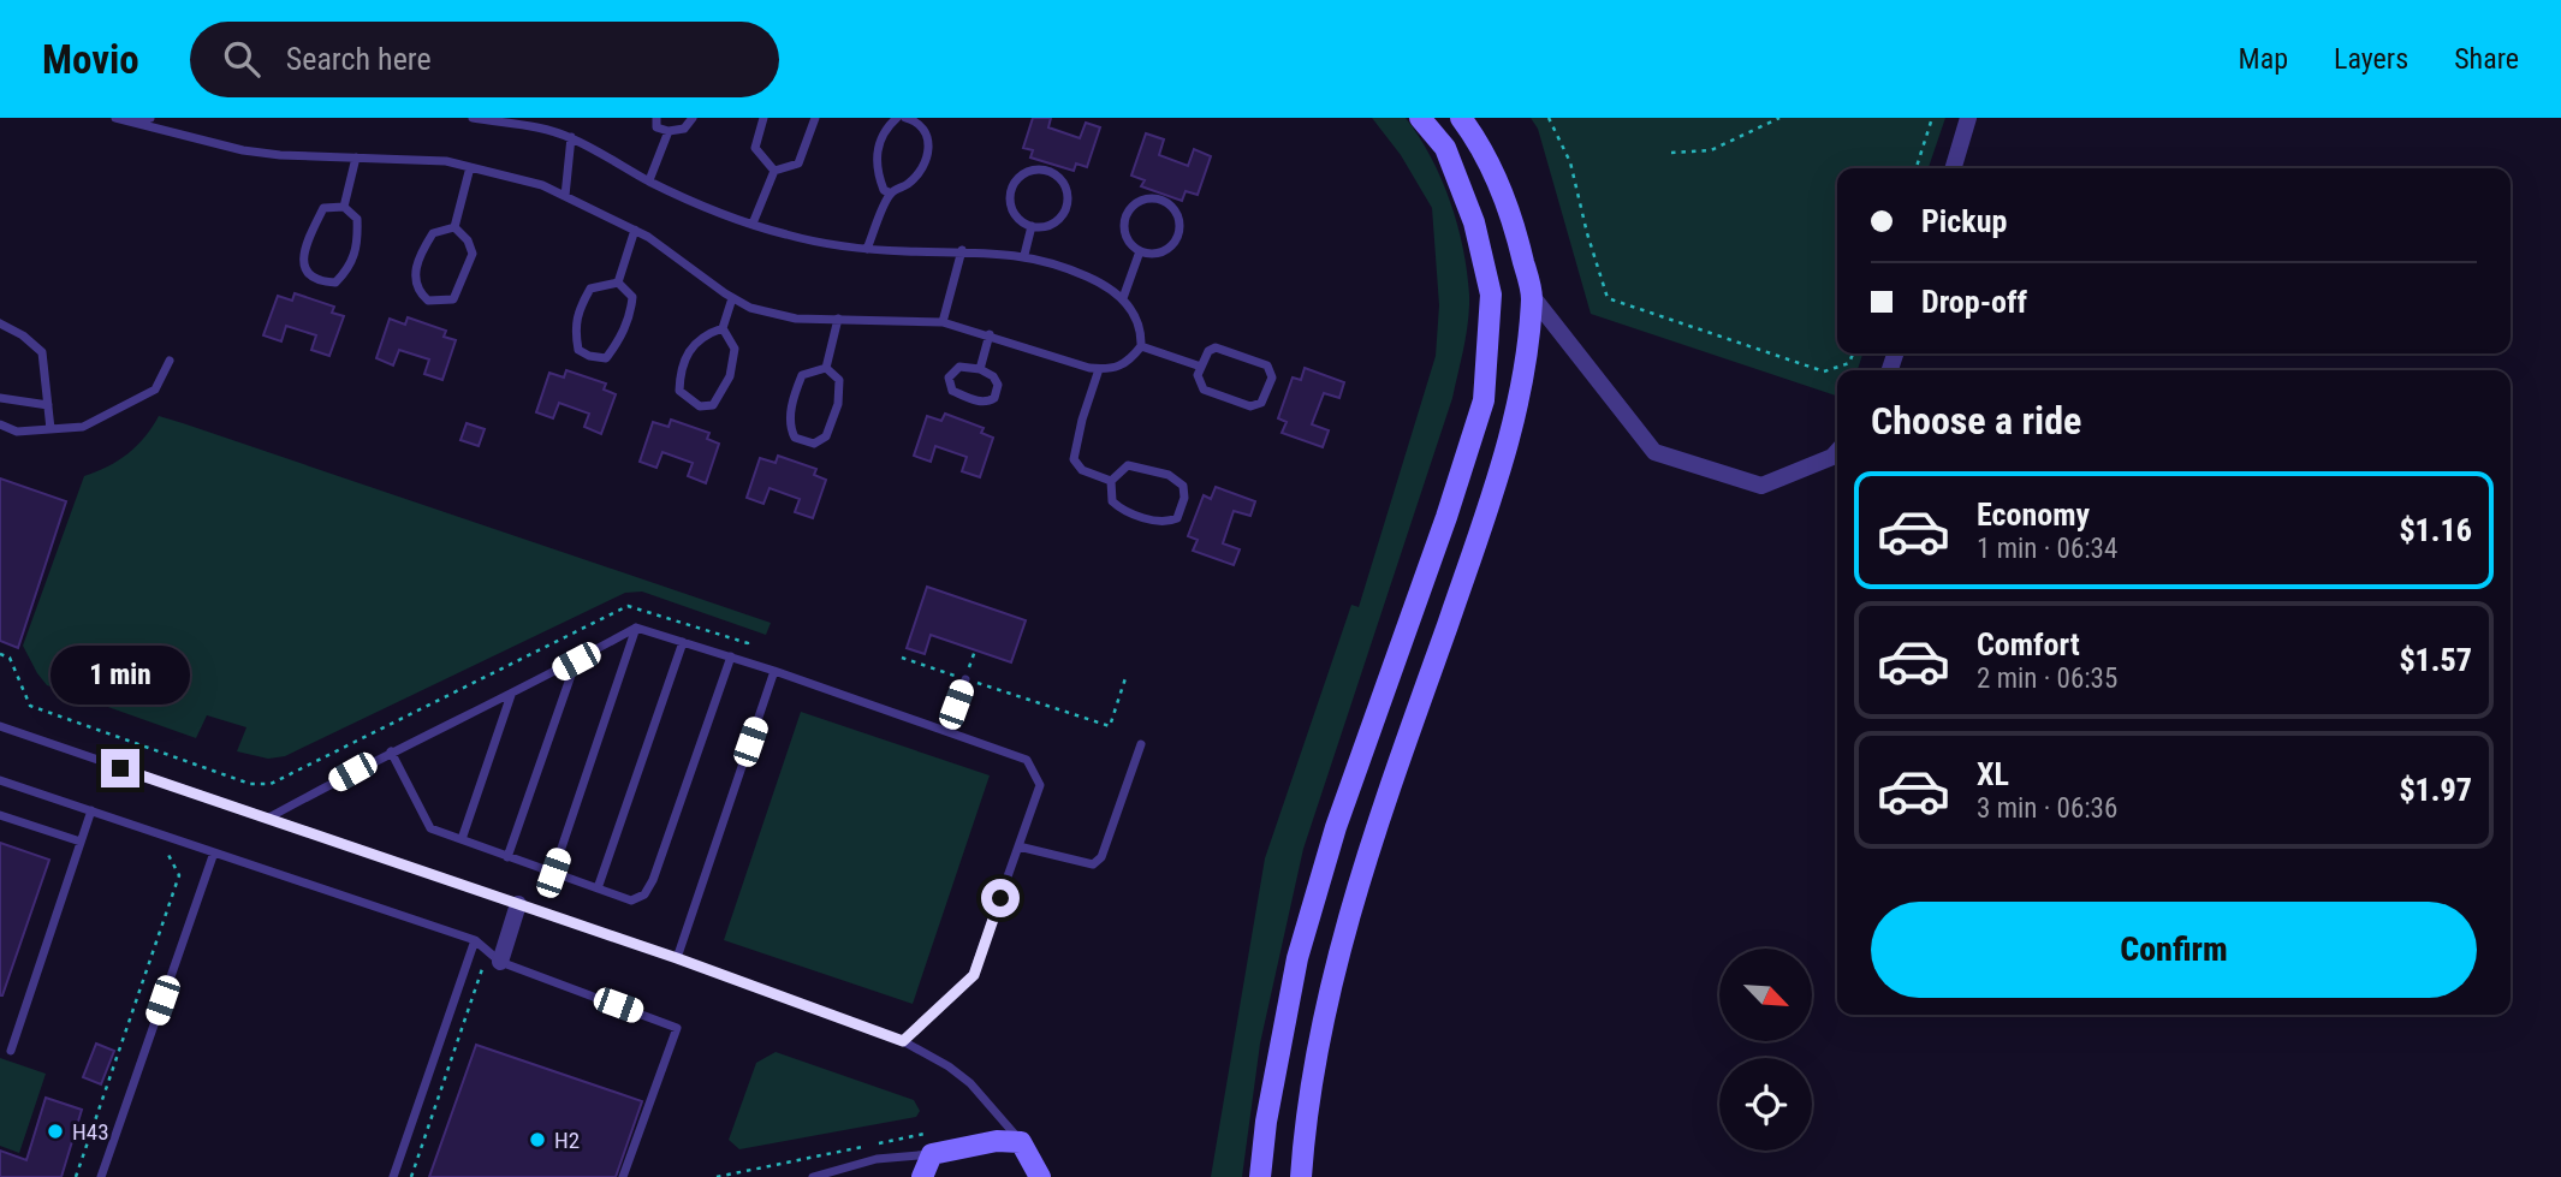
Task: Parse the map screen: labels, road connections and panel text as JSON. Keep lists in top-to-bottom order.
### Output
{
  "places": ["H43", "H2"],
  "north": "bottom right",
  "page": {
    "header": "Movio",
    "search": "Search here",
    "nav": ["Map", "Layers", "Share"],
    "banner": ["Pickup", "Drop-off"],
    "heading": "Choose a ride",
    "list": [
      {
        "name": "Economy",
        "note": "1 min · 06:34",
        "value": "$1.16"
      },
      {
        "name": "Comfort",
        "note": "2 min · 06:35",
        "value": "$1.57"
      },
      {
        "name": "XL",
        "note": "3 min · 06:36",
        "value": "$1.97"
      }
    ],
    "bubble": "1 min",
    "buttons": "Confirm"
  }
}
